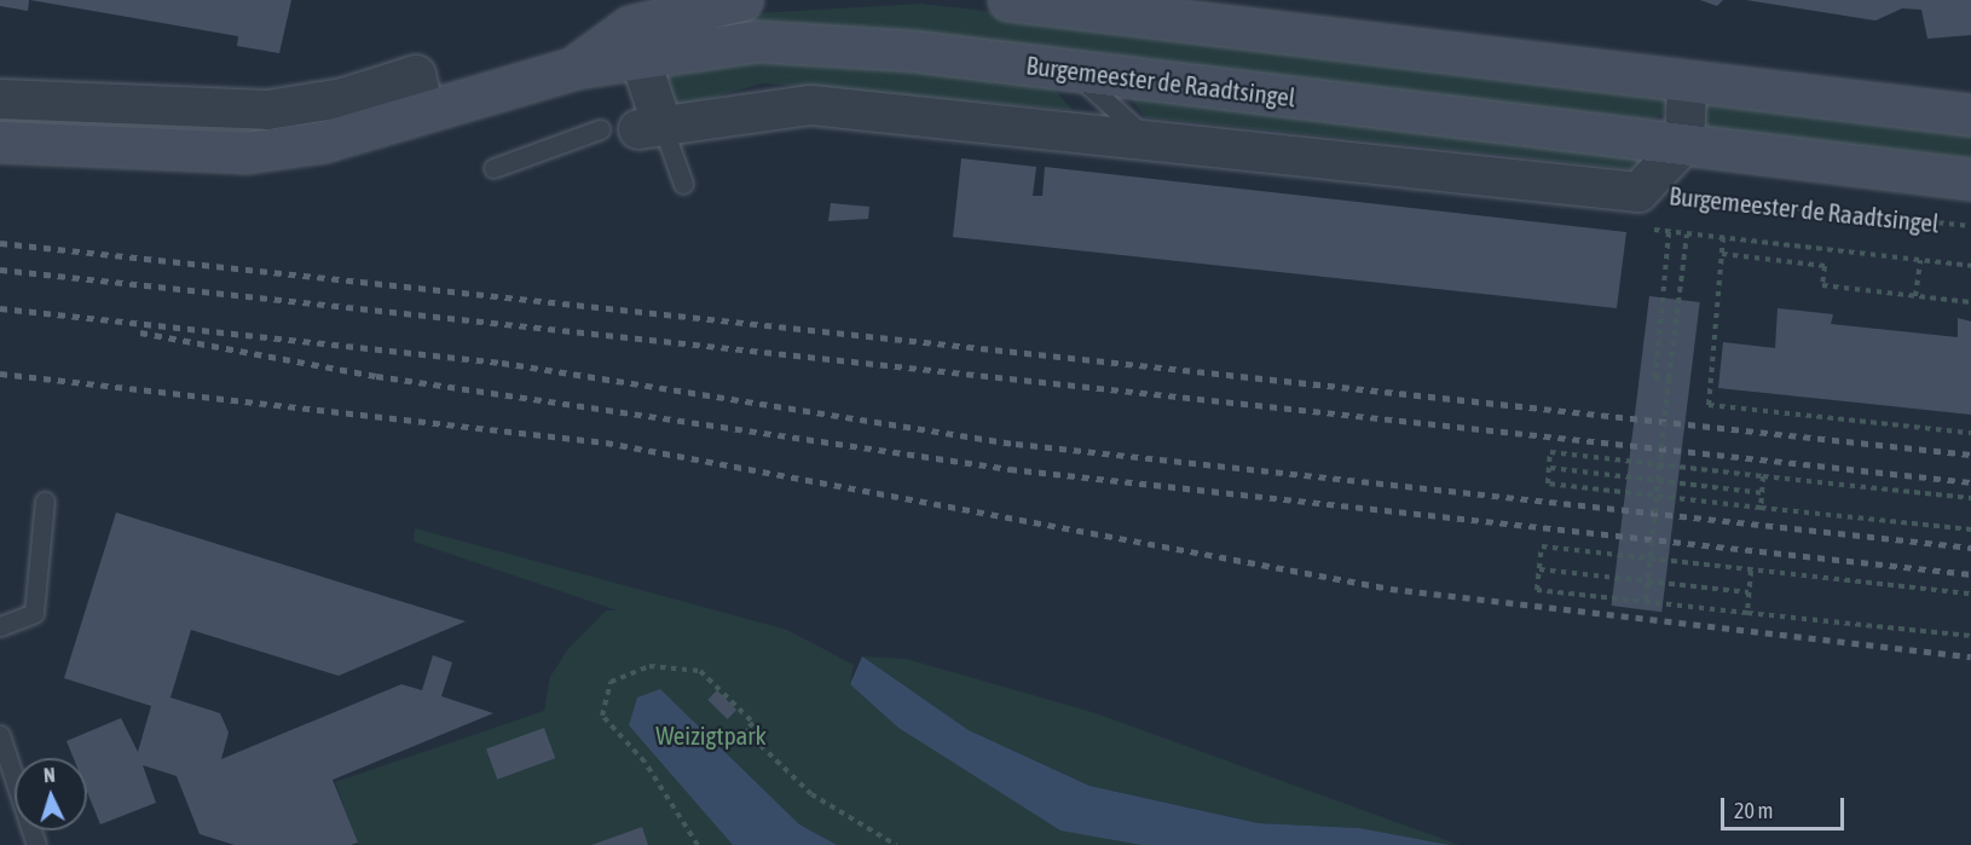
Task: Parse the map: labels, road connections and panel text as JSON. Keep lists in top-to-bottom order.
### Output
{
  "streets": {
    "main road": ["Burgemeester de Raadtsingel"]
  },
  "parks": ["Weizigtpark"],
  "scale_bar": "20 m",
  "north": "top"
}
